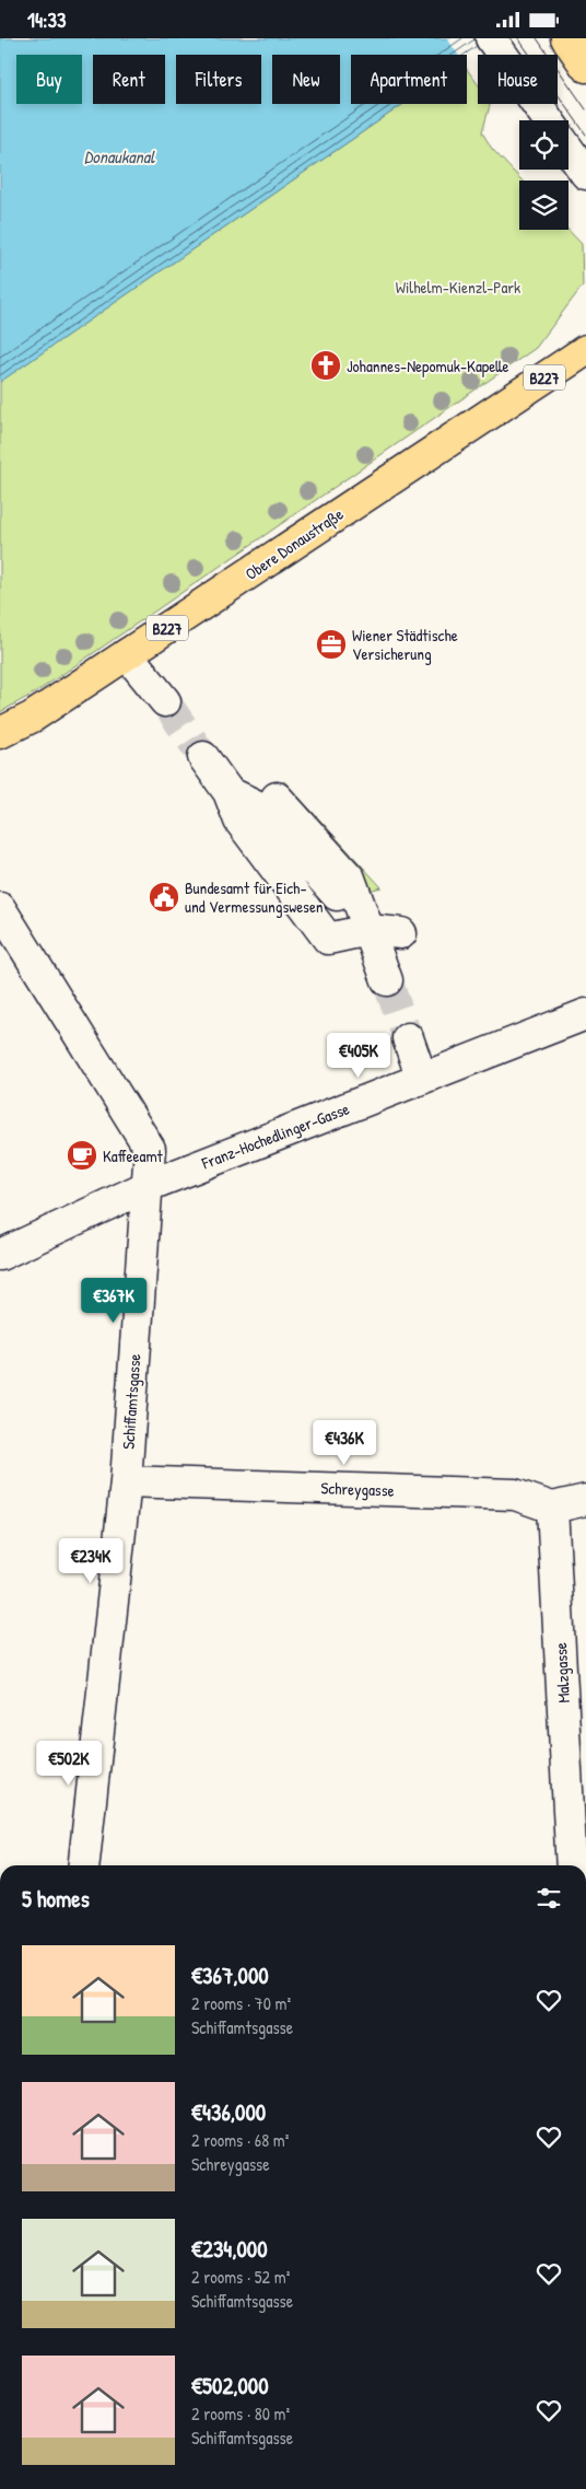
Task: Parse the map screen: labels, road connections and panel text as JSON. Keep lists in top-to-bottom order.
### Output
{
  "streets": {
    "main road": ["B227", "Obere Donaustraße"],
    "street": [
      "Franz-Hochedlinger-Gasse",
      "Schiffamtsgasse",
      "Schreygasse",
      "Malzgasse"
    ]
  },
  "crossings": [
    ["Franz-Hochedlinger-Gasse", "Schiffamtsgasse"],
    ["Schiffamtsgasse", "Schreygasse"],
    ["Schreygasse", "Malzgasse"]
  ],
  "water": ["Donaukanal"],
  "parks": ["Wilhelm-Kienzl-Park"],
  "places": {
    "church": ["Johannes-Nepomuk-Kapelle"],
    "office": ["Wiener Städtische Versicherung"],
    "public building": ["Bundesamt für Eich- und Vermessungswesen"],
    "cafe": ["Kaffeeamt"]
  },
  "page": {
    "status": "14:33",
    "chip": [
      "Buy",
      "Rent",
      "Filters",
      "New",
      "Apartment",
      "House"
    ],
    "price": [
      "€405K",
      "€367K",
      "€436K",
      "€234K",
      "€502K"
    ],
    "heading": "5 homes",
    "list": [
      {
        "name": "€367,000",
        "note": "2 rooms · 70 m² · Schiffamtsgasse"
      },
      {
        "name": "€436,000",
        "note": "2 rooms · 68 m² · Schreygasse"
      },
      {
        "name": "€234,000",
        "note": "2 rooms · 52 m² · Schiffamtsgasse"
      },
      {
        "name": "€502,000",
        "note": "2 rooms · 80 m² · Schiffamtsgasse"
      }
    ]
  }
}
